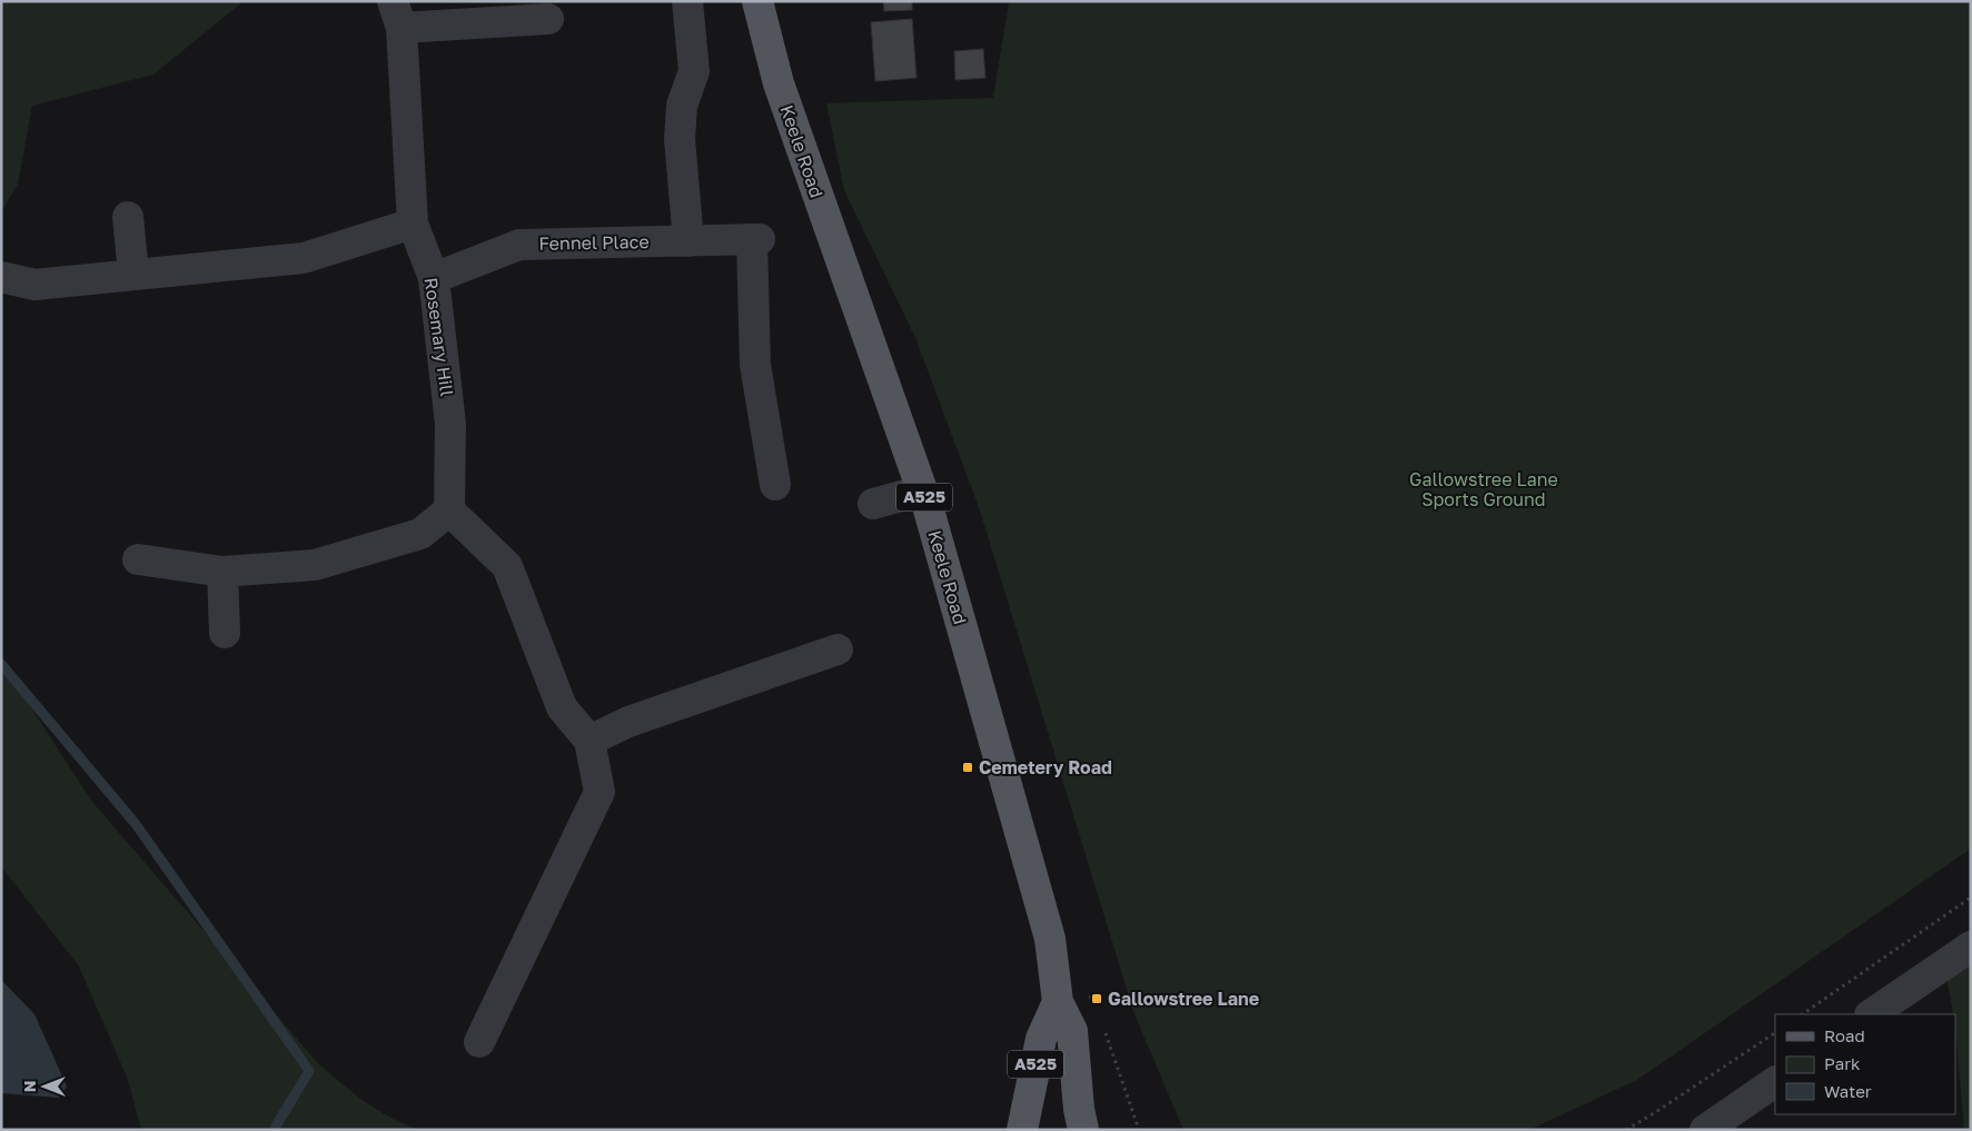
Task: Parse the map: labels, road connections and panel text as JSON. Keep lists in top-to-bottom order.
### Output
{
  "streets": {
    "main road": ["Keele Road", "A525"],
    "street": ["Fennel Place", "Rosemary Hill"]
  },
  "crossings": [
    ["Keele Road", "A525"],
    ["Fennel Place", "Rosemary Hill"]
  ],
  "parks": ["Gallowstree Lane Sports Ground"],
  "places": {
    "transit": ["Cemetery Road", "Gallowstree Lane"]
  },
  "legend": ["Road", "Park", "Water"],
  "north": "left"
}
